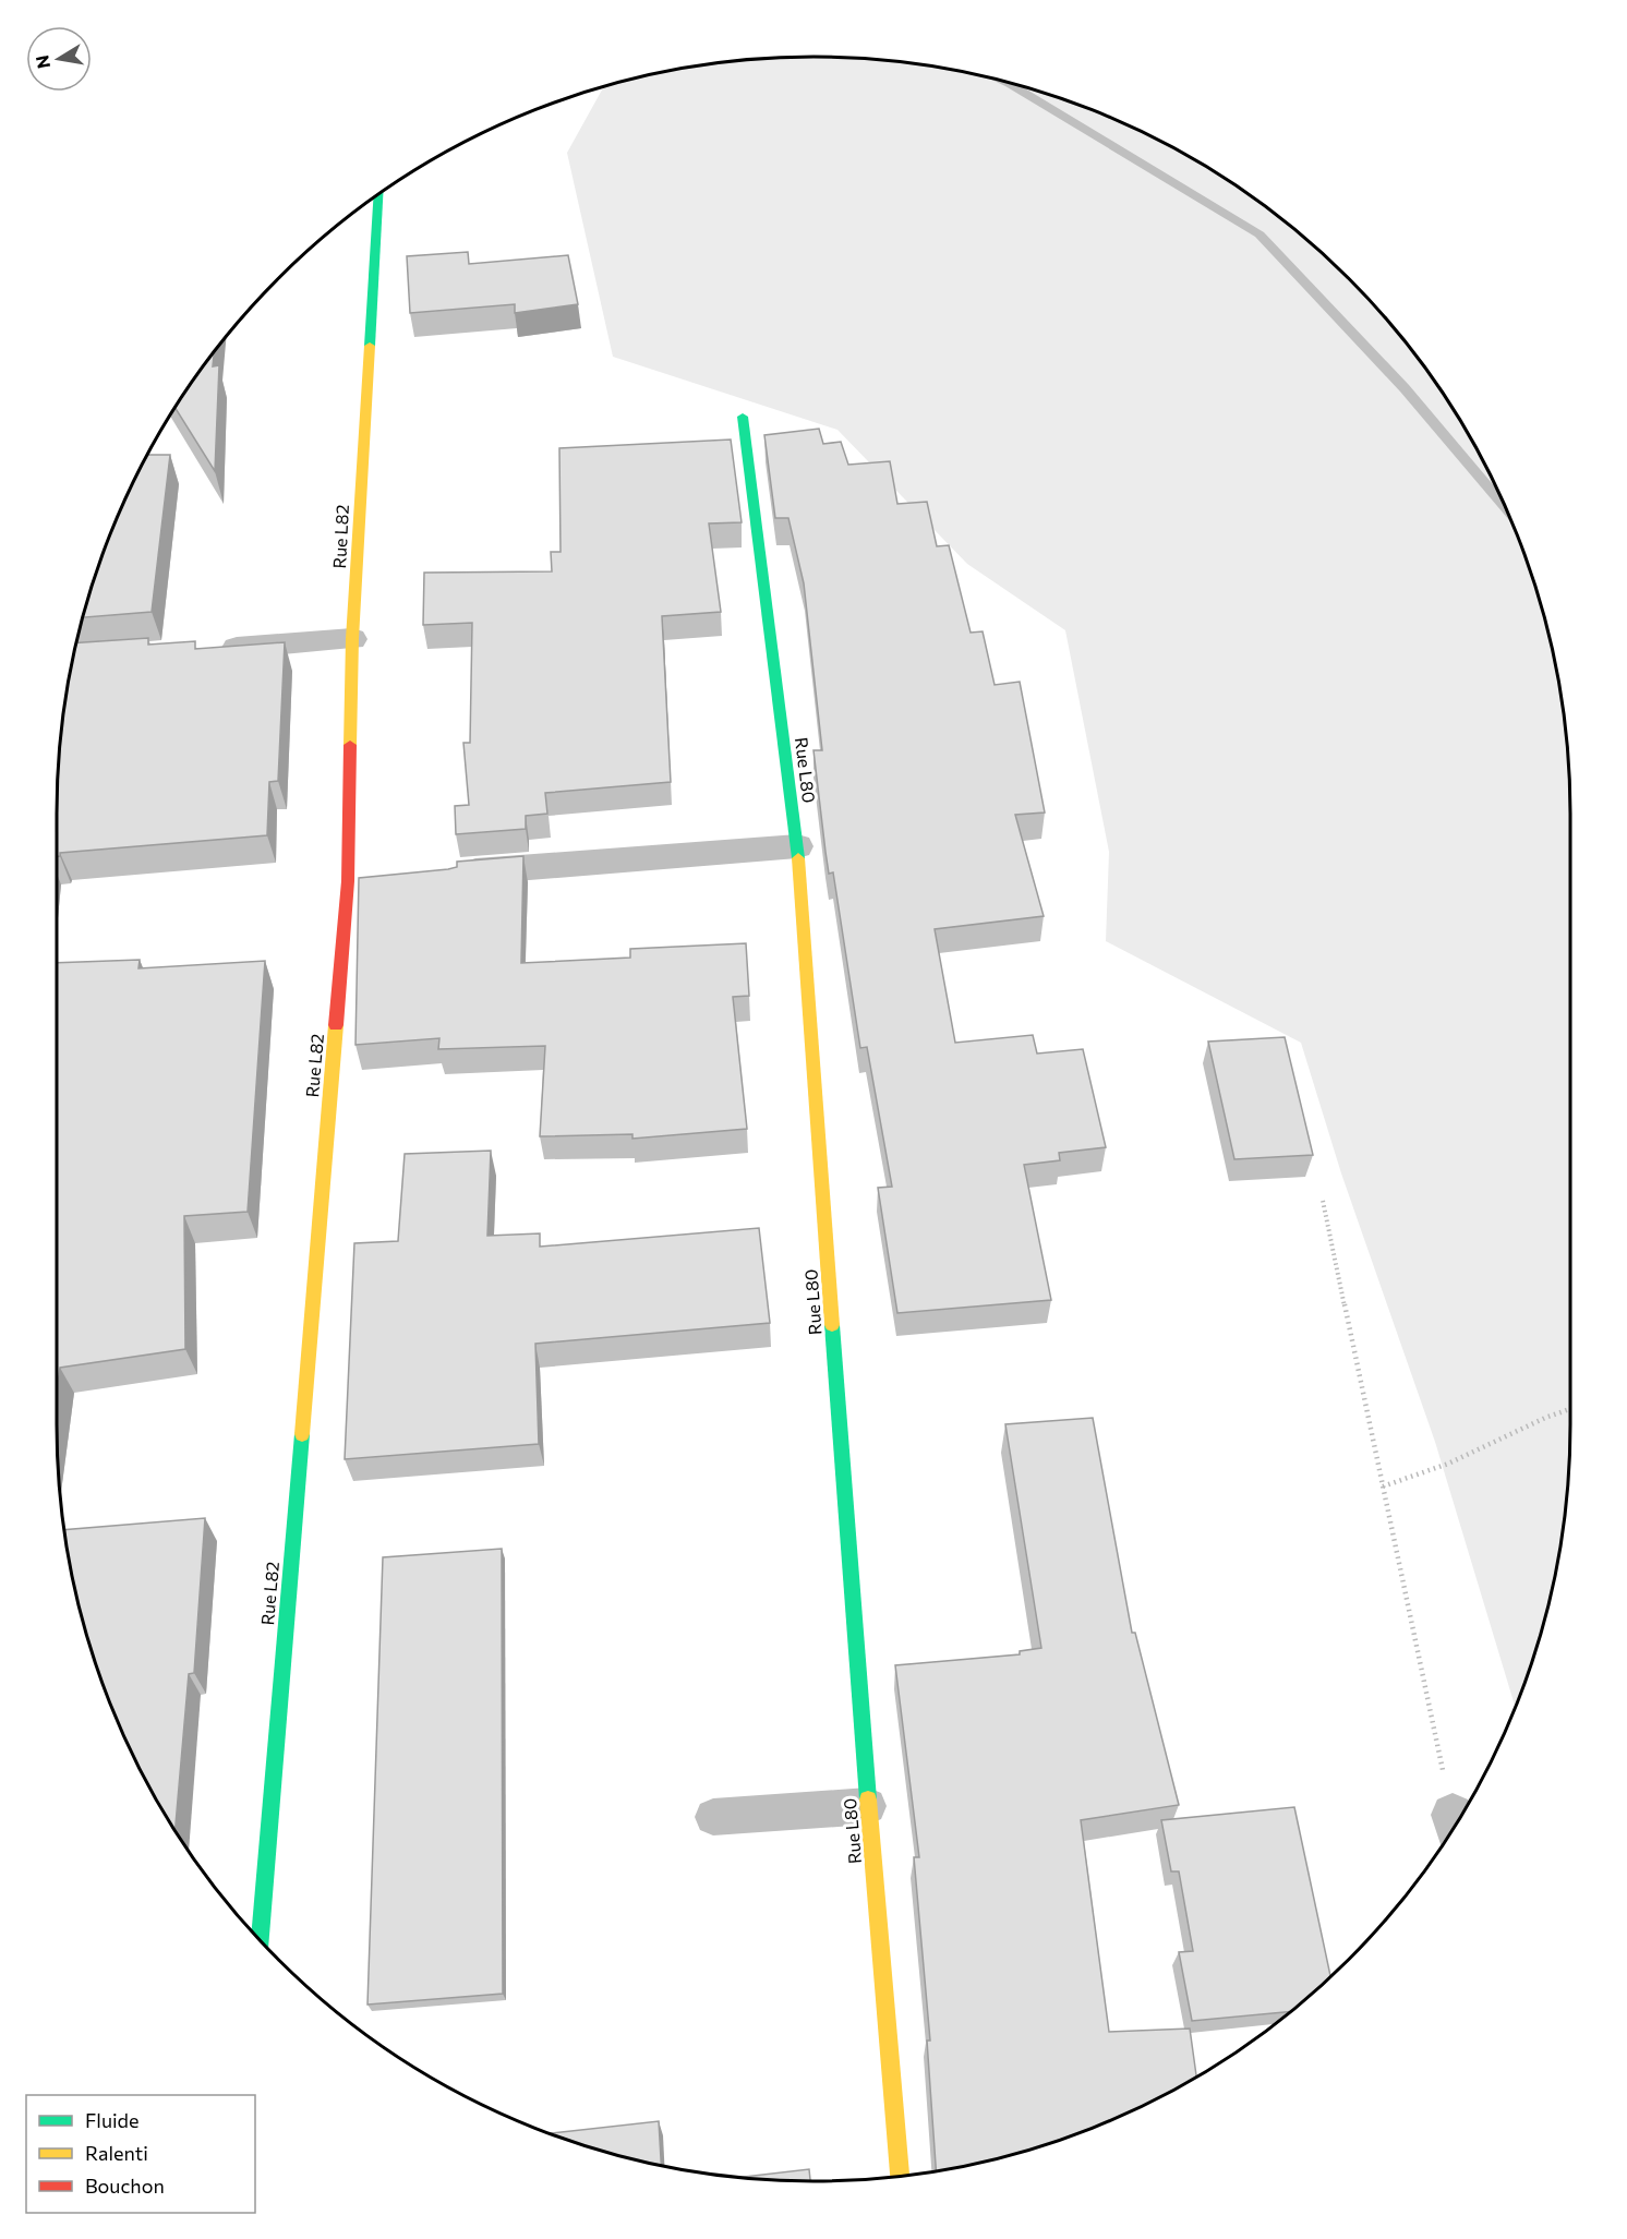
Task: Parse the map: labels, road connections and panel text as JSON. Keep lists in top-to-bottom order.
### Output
{
  "streets": {
    "street": ["Rue L82", "Rue L80"]
  },
  "legend": ["Fluide", "Ralenti", "Bouchon"],
  "north": "left"
}
